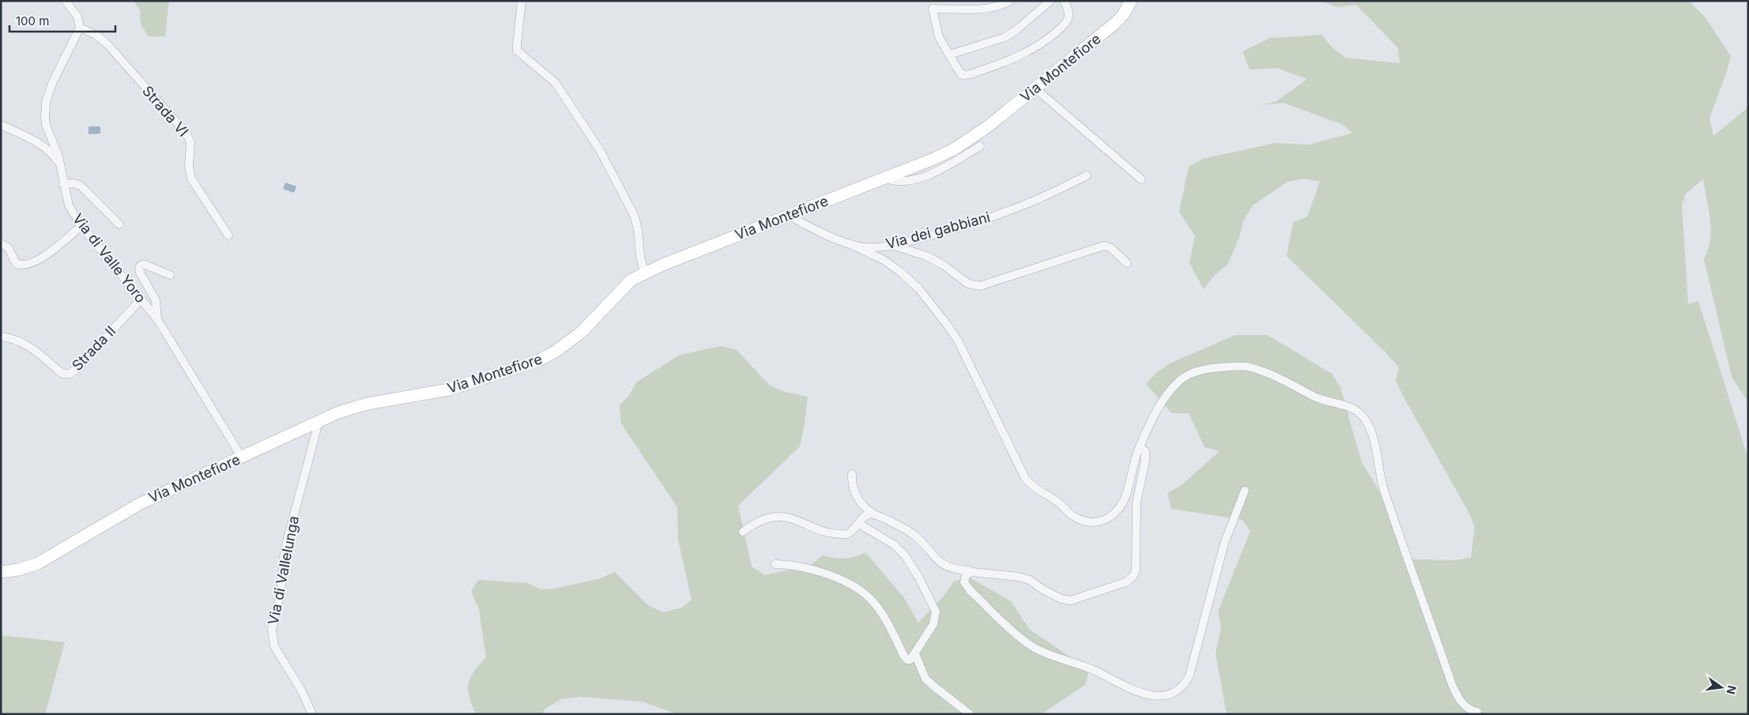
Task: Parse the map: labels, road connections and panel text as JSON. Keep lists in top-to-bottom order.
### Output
{
  "streets": {
    "main road": ["Via Montefiore"],
    "street": [
      "Strada VI",
      "Via dei gabbiani",
      "Via di Valle Yoro",
      "Strada II",
      "Via di Vallelunga"
    ]
  },
  "crossings": [
    ["Via Montefiore", "Via dei gabbiani"],
    ["Via Montefiore", "Via di Valle Yoro"],
    ["Via Montefiore", "Via di Vallelunga"],
    ["Strada VI", "Via di Valle Yoro"],
    ["Via di Valle Yoro", "Strada II"]
  ],
  "scale_bar": "100 m",
  "north": "right"
}
